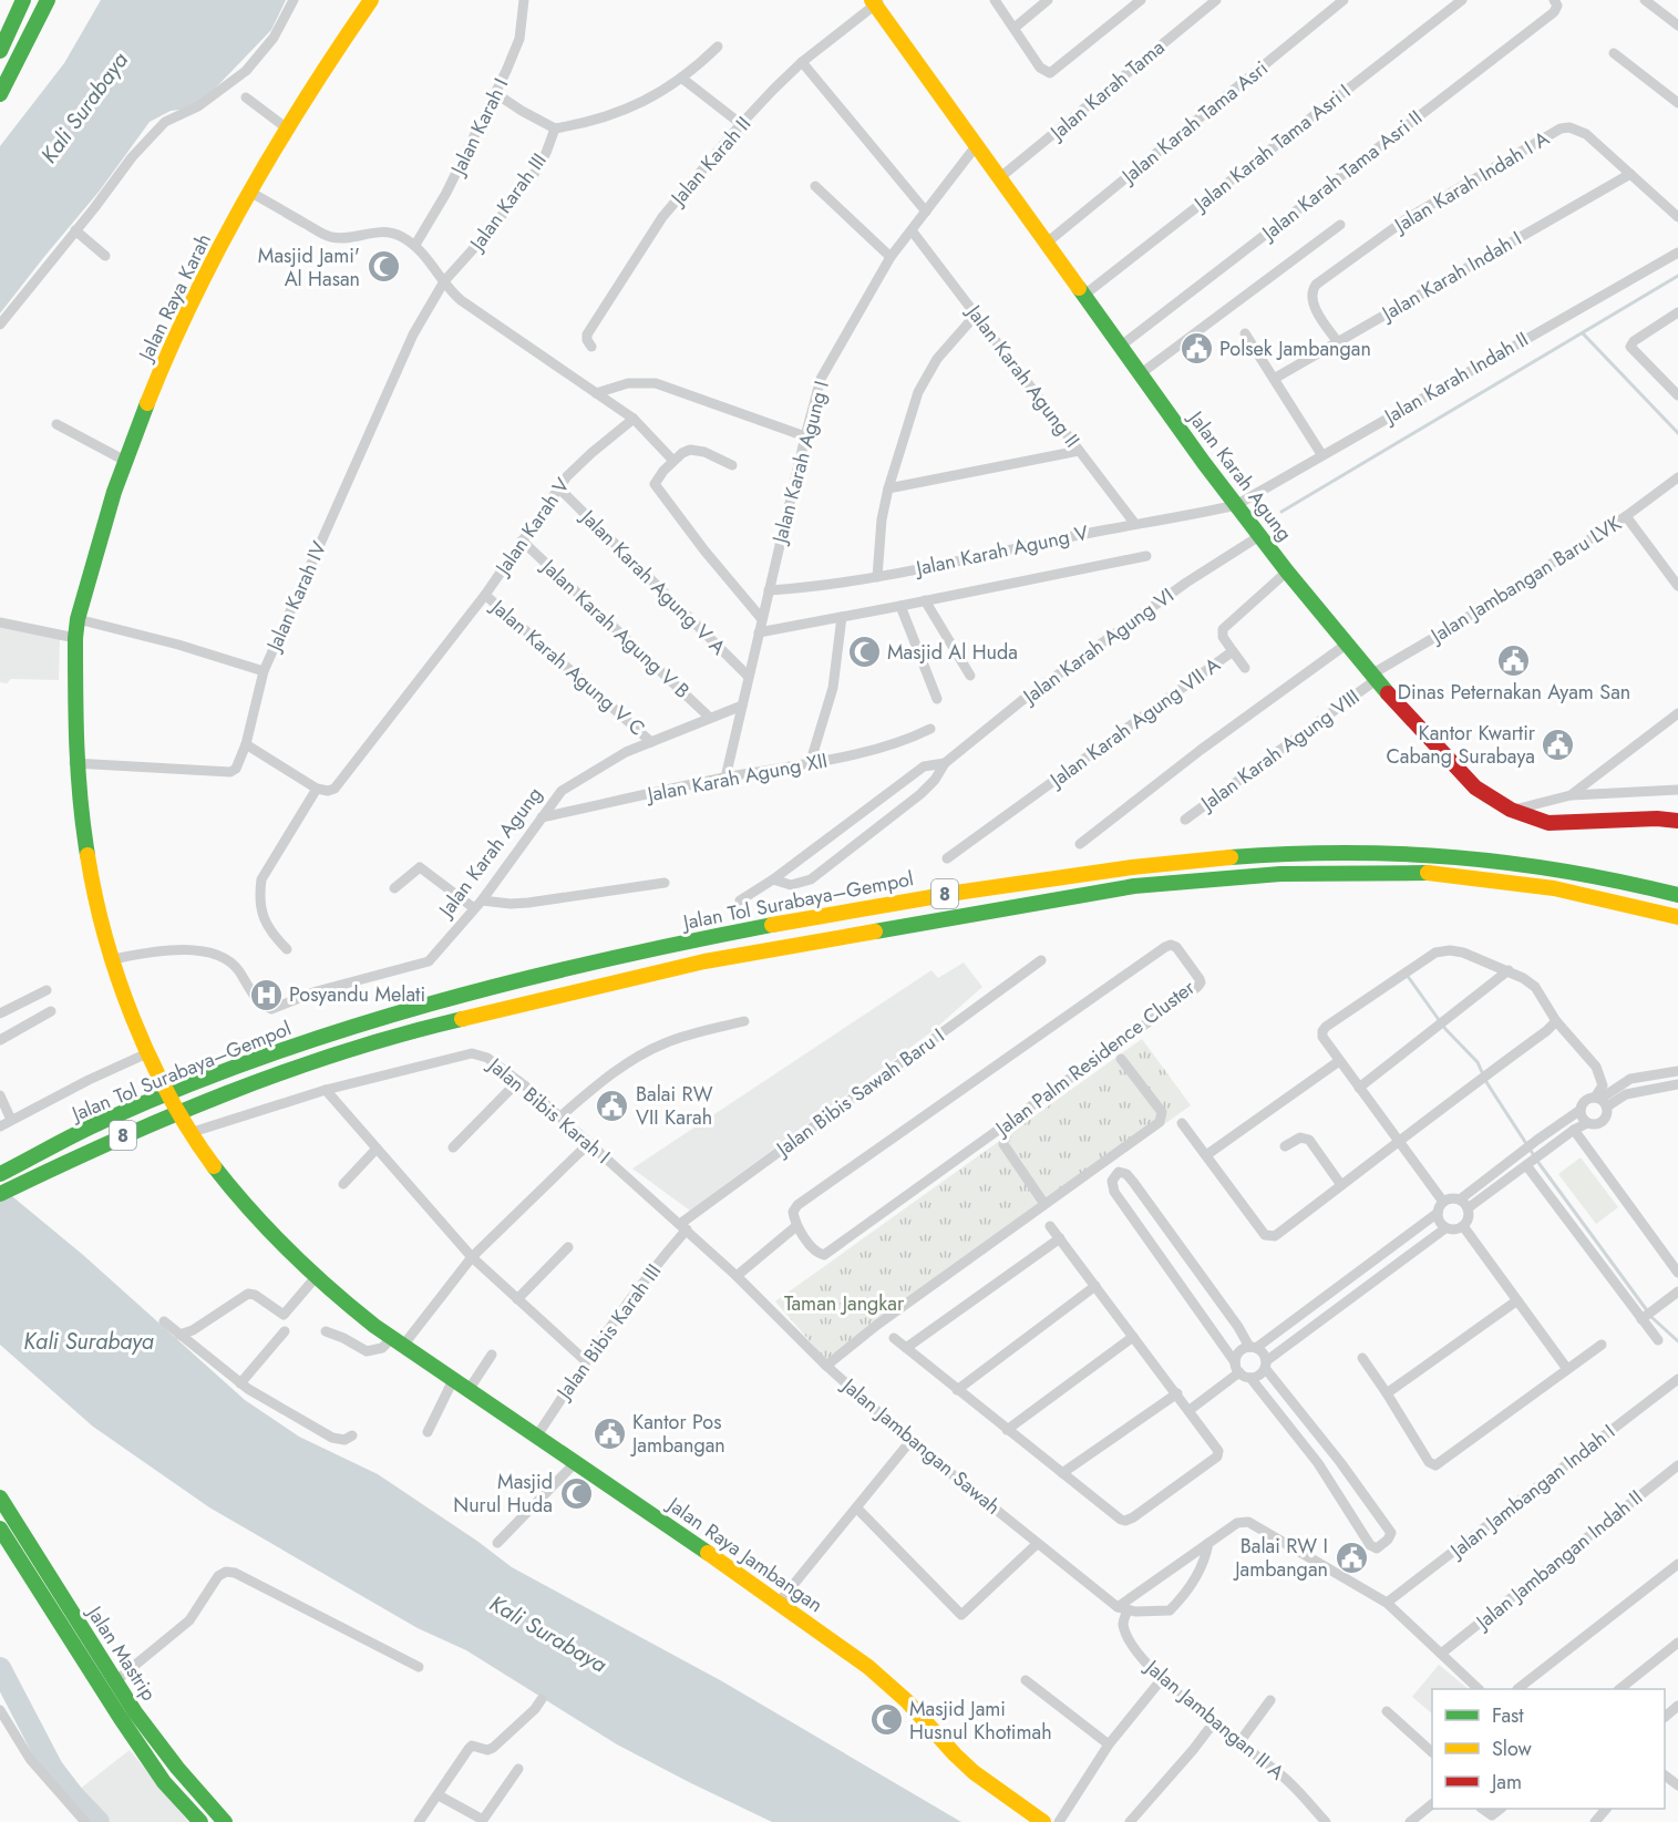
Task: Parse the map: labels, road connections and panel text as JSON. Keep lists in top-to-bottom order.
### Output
{
  "streets": {
    "main road": [
      "Jalan Raya Karah",
      "Jalan Karah Agung",
      "8",
      "Jalan Tol Surabaya–Gempol",
      "Jalan Raya Jambangan",
      "Jalan Mastrip"
    ],
    "street": [
      "Jalan Karah Tama",
      "Jalan Karah Tama Asri",
      "Jalan Karah I",
      "Jalan Karah Tama Asri I",
      "Jalan Karah II",
      "Jalan Karah Tama Asri II",
      "Jalan Karah Indah I A",
      "Jalan Karah III",
      "Jalan Karah Indah I",
      "Jalan Karah Agung II",
      "Jalan Karah Indah II",
      "Jalan Karah Agung I",
      "Jalan Karah V",
      "Jalan Karah Agung V",
      "Jalan Jambangan Baru LVK",
      "Jalan Karah Agung V A",
      "Jalan Karah IV",
      "Jalan Karah Agung V B",
      "Jalan Karah Agung VI",
      "Jalan Karah Agung V C",
      "Jalan Karah Agung VII A",
      "Jalan Karah Agung VIII",
      "Jalan Karah Agung XII",
      "Jalan Palm Residence Cluster",
      "Jalan Bibis Sawah Baru I",
      "Jalan Bibis Karah I",
      "Jalan Bibis Karah III",
      "Jalan Jambangan Sawah",
      "Jalan Jambangan Indah I",
      "Jalan Jambangan Indah II",
      "Jalan Jambangan II A"
    ]
  },
  "crossings": [
    ["Jalan Karah Tama", "Jalan Karah Agung"],
    ["Jalan Karah Tama Asri", "Jalan Karah Agung"],
    ["Jalan Karah Tama Asri I", "Jalan Karah Agung"],
    ["Jalan Karah II", "Jalan Karah Agung"],
    ["Jalan Karah Tama Asri II", "Jalan Karah Agung"],
    ["Jalan Karah Indah I A", "Jalan Karah Indah I"],
    ["Jalan Karah III", "Jalan Karah IV"],
    ["Jalan Raya Karah", "Jalan Karah Agung"],
    ["Jalan Raya Karah", "Jalan Karah IV"],
    ["Jalan Raya Karah", "Jalan Raya Jambangan"],
    ["Jalan Karah Agung II", "Jalan Karah Agung I"],
    ["Jalan Karah Agung II", "Jalan Karah Agung V"],
    ["Jalan Karah Indah II", "Jalan Karah Agung"],
    ["Jalan Karah Indah II", "Jalan Karah Agung V"],
    ["Jalan Karah Agung I", "Jalan Karah Agung"],
    ["Jalan Karah Agung I", "Jalan Karah Agung V"],
    ["Jalan Karah Agung I", "Jalan Karah Agung V A"],
    ["Jalan Karah Agung I", "Jalan Karah Agung XII"],
    ["Jalan Karah Agung", "Jalan Karah Agung V"],
    ["Jalan Karah Agung", "Jalan Jambangan Baru LVK"],
    ["Jalan Karah Agung", "Jalan Karah Agung V B"],
    ["Jalan Karah Agung", "Jalan Karah Agung VI"],
    ["Jalan Karah Agung", "Jalan Karah Agung V C"],
    ["Jalan Karah Agung", "Jalan Karah Agung VII A"],
    ["Jalan Karah Agung", "Jalan Karah Agung VIII"],
    ["Jalan Karah Agung", "Jalan Karah Agung XII"],
    ["Jalan Karah V", "Jalan Karah Agung V A"],
    ["Jalan Karah V", "Jalan Karah Agung V B"],
    ["Jalan Karah V", "Jalan Karah Agung V C"],
    ["Jalan Jambangan Baru LVK", "Jalan Karah Agung VIII"],
    ["Jalan Bibis Sawah Baru I", "Jalan Bibis Karah I"],
    ["Jalan Bibis Sawah Baru I", "Jalan Bibis Karah III"],
    ["Jalan Bibis Karah I", "Jalan Bibis Karah III"],
    ["Jalan Bibis Karah I", "Jalan Jambangan Sawah"],
    ["Jalan Bibis Karah I", "Jalan Raya Jambangan"],
    ["Jalan Bibis Karah III", "Jalan Raya Jambangan"],
    ["Jalan Jambangan Sawah", "Jalan Jambangan II A"]
  ],
  "water": ["Kali Surabaya"],
  "parks": ["Taman Jangkar"],
  "places": {
    "mosque": [
      "Masjid Jami' Al Hasan",
      "Masjid Al Huda",
      "Masjid Nurul Huda",
      "Masjid Jami Husnul Khotimah"
    ],
    "public building": [
      "Polsek Jambangan",
      "Dinas Peternakan Ayam San",
      "Kantor Kwartir Cabang Surabaya",
      "Balai RW VII Karah",
      "Kantor Pos Jambangan",
      "Balai RW I Jambangan"
    ],
    "hospital": ["Posyandu Melati"]
  },
  "legend": ["Fast", "Slow", "Jam"]
}
